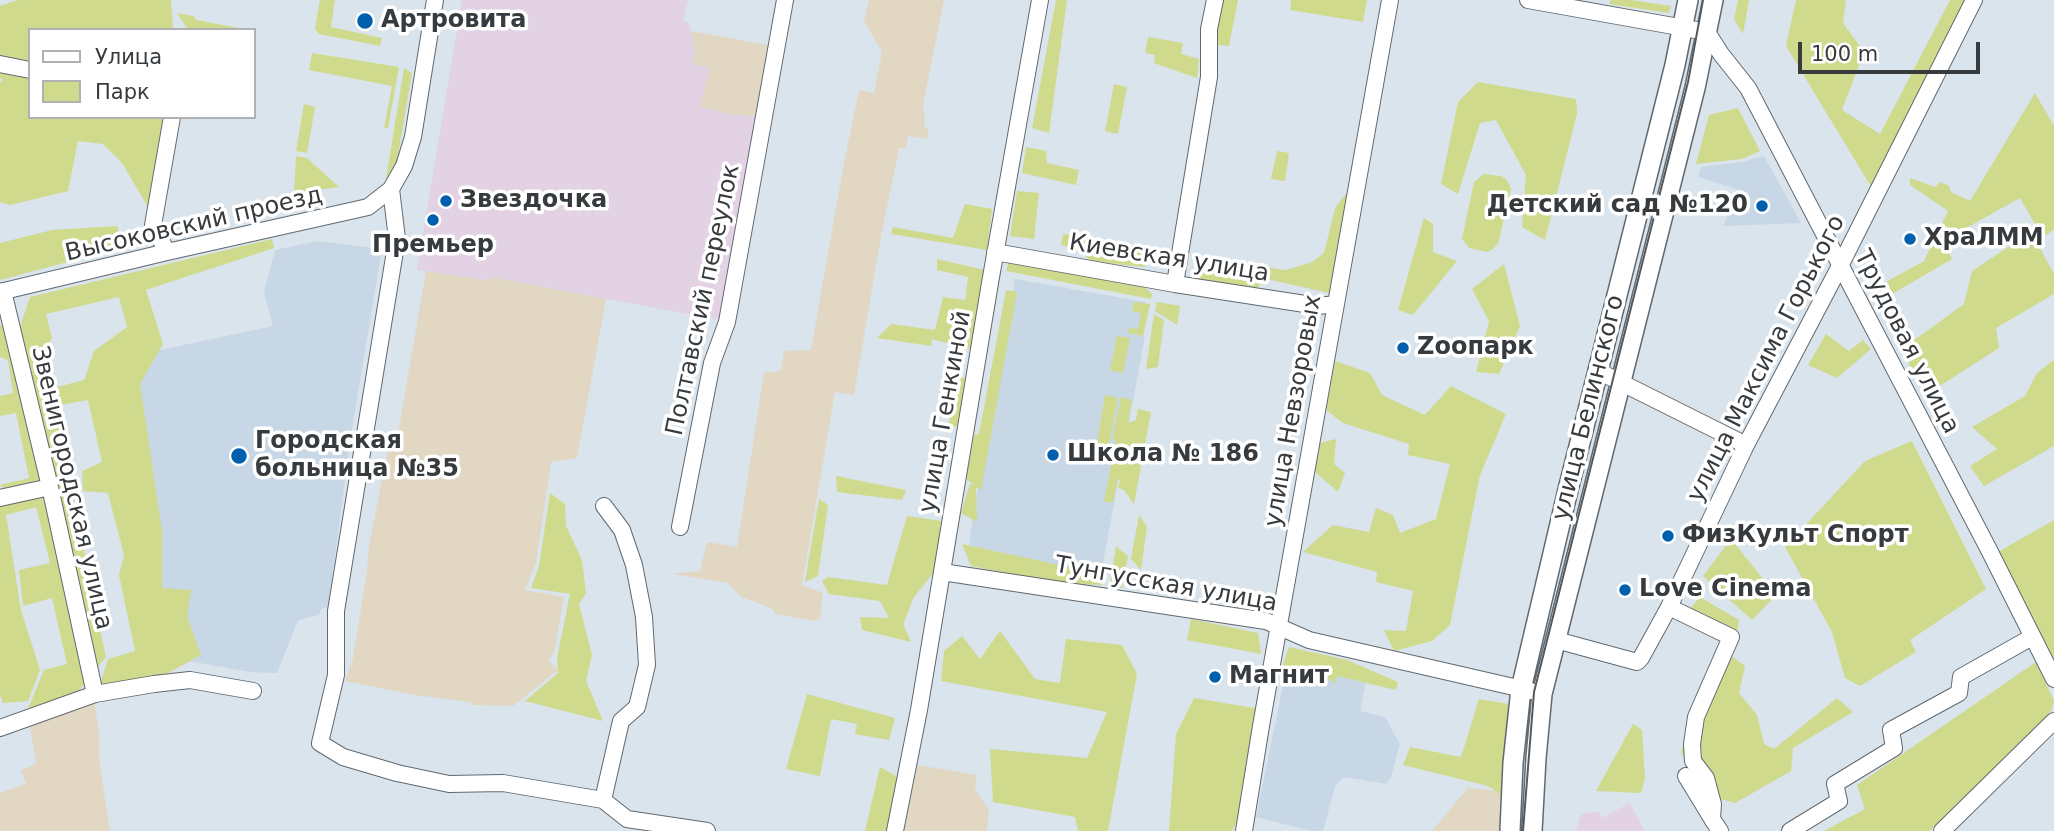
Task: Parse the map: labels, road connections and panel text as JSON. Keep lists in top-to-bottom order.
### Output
{
  "streets": {
    "main road": ["улица Белинского"],
    "street": [
      "Высоковский проезд",
      "Киевская улица",
      "Полтавский переулок",
      "Трудовая улица",
      "улица Максима Горького",
      "улица Невзоровых",
      "улица Генкиной",
      "Звенигородская улица",
      "Тунгусская улица"
    ]
  },
  "crossings": [
    ["Высоковский проезд", "Звенигородская улица"],
    ["Киевская улица", "улица Невзоровых"],
    ["Киевская улица", "улица Генкиной"],
    ["Трудовая улица", "улица Максима Горького"],
    ["Трудовая улица", "улица Белинского"],
    ["улица Максима Горького", "улица Белинского"],
    ["улица Белинского", "Тунгусская улица"],
    ["улица Невзоровых", "Тунгусская улица"],
    ["улица Генкиной", "Тунгусская улица"]
  ],
  "places": [
    "Артровита",
    "Звездочка",
    "Детский сад №120",
    "Премьер",
    "ХраЛММ",
    "Zooпарк",
    "Школа № 186",
    "Городская больница №35",
    "ФизКульт Спорт",
    "Love Cinema",
    "Магнит"
  ],
  "legend": ["Улица", "Парк"],
  "scale_bar": "100 m"
}
